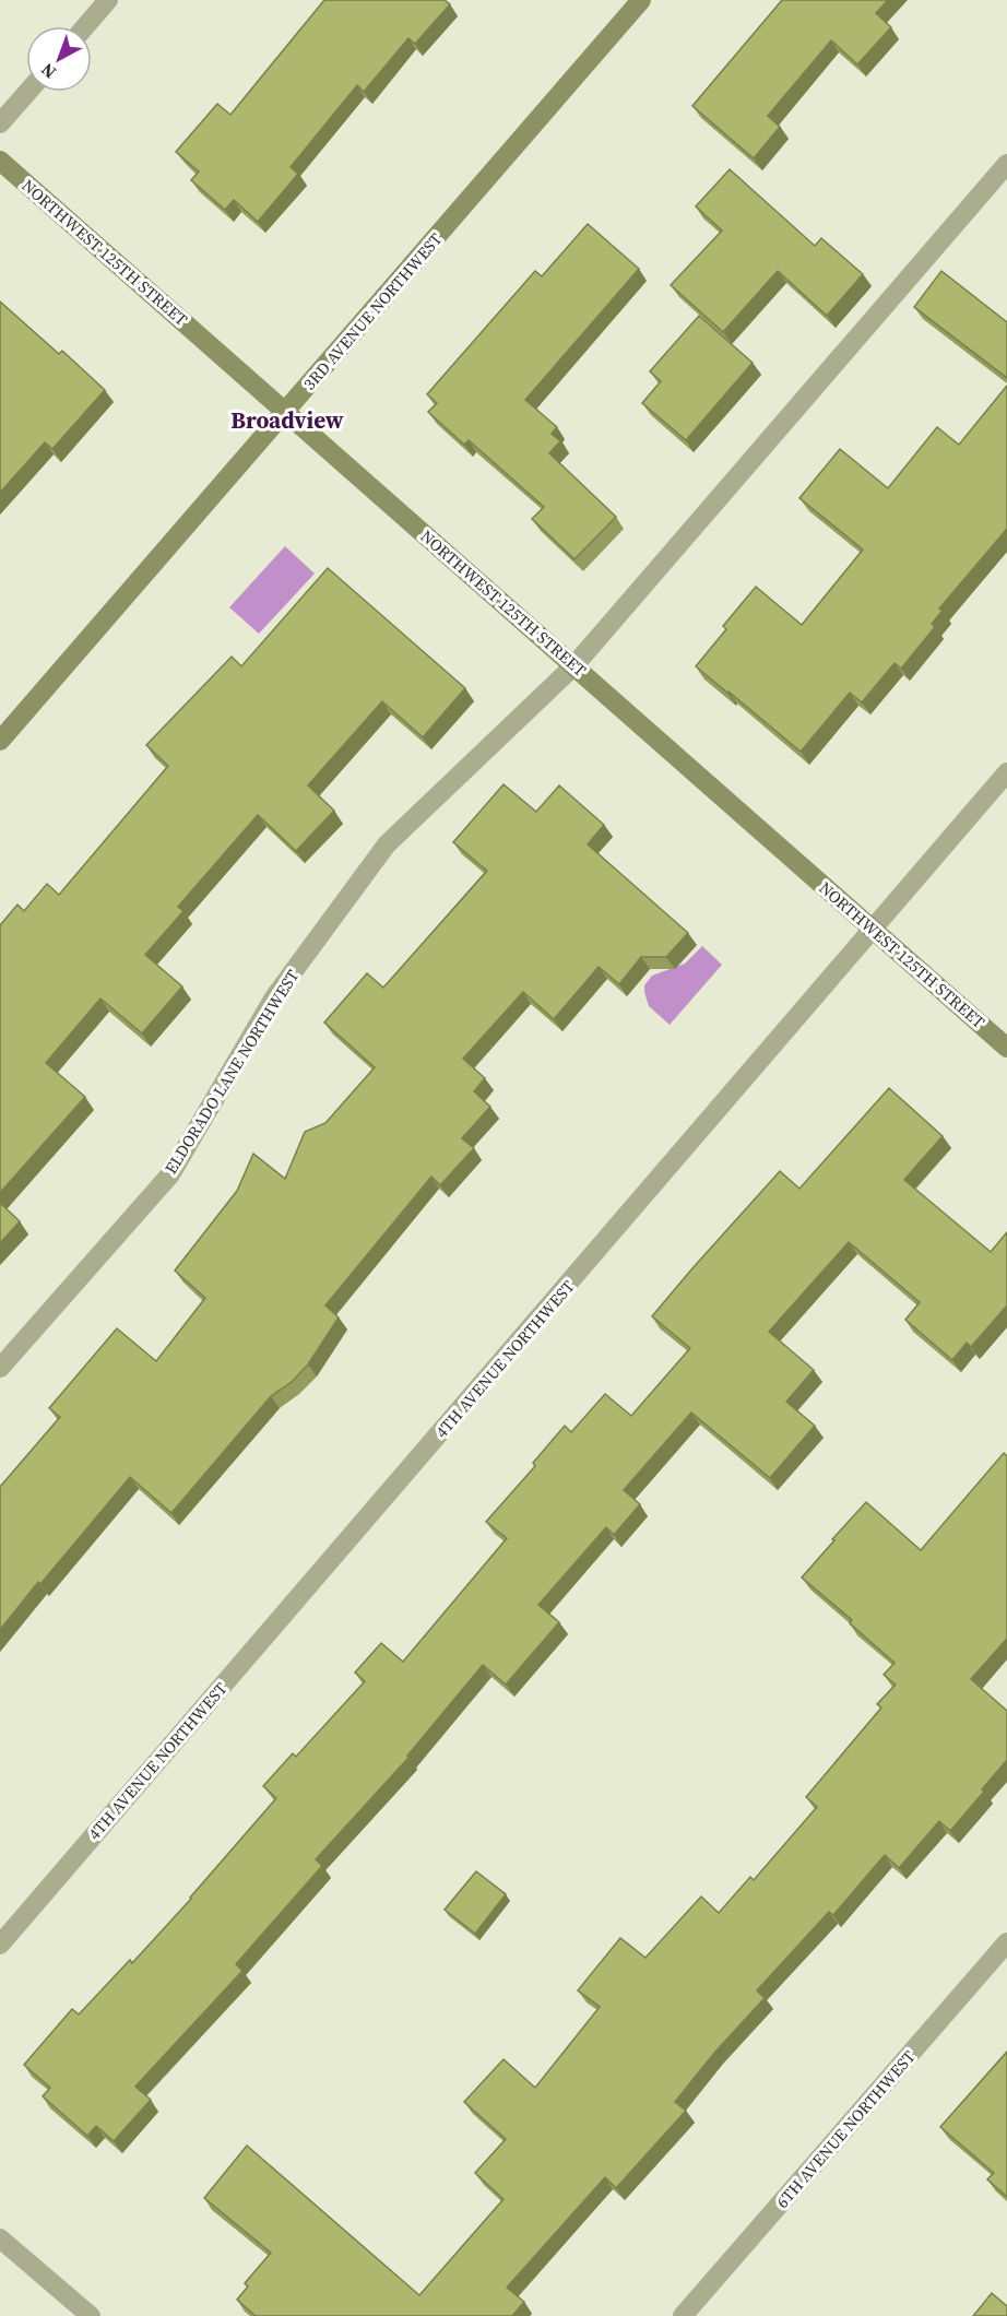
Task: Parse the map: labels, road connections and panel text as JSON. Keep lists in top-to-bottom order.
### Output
{
  "streets": {
    "street": [
      "NORTHWEST 125TH STREET",
      "3RD AVENUE NORTHWEST",
      "ELDORADO LANE NORTHWEST",
      "4TH AVENUE NORTHWEST",
      "6TH AVENUE NORTHWEST"
    ]
  },
  "crossings": [
    ["NORTHWEST 125TH STREET", "3RD AVENUE NORTHWEST"],
    ["NORTHWEST 125TH STREET", "ELDORADO LANE NORTHWEST"],
    ["NORTHWEST 125TH STREET", "4TH AVENUE NORTHWEST"]
  ],
  "districts": ["Broadview"],
  "north": "bottom left"
}
